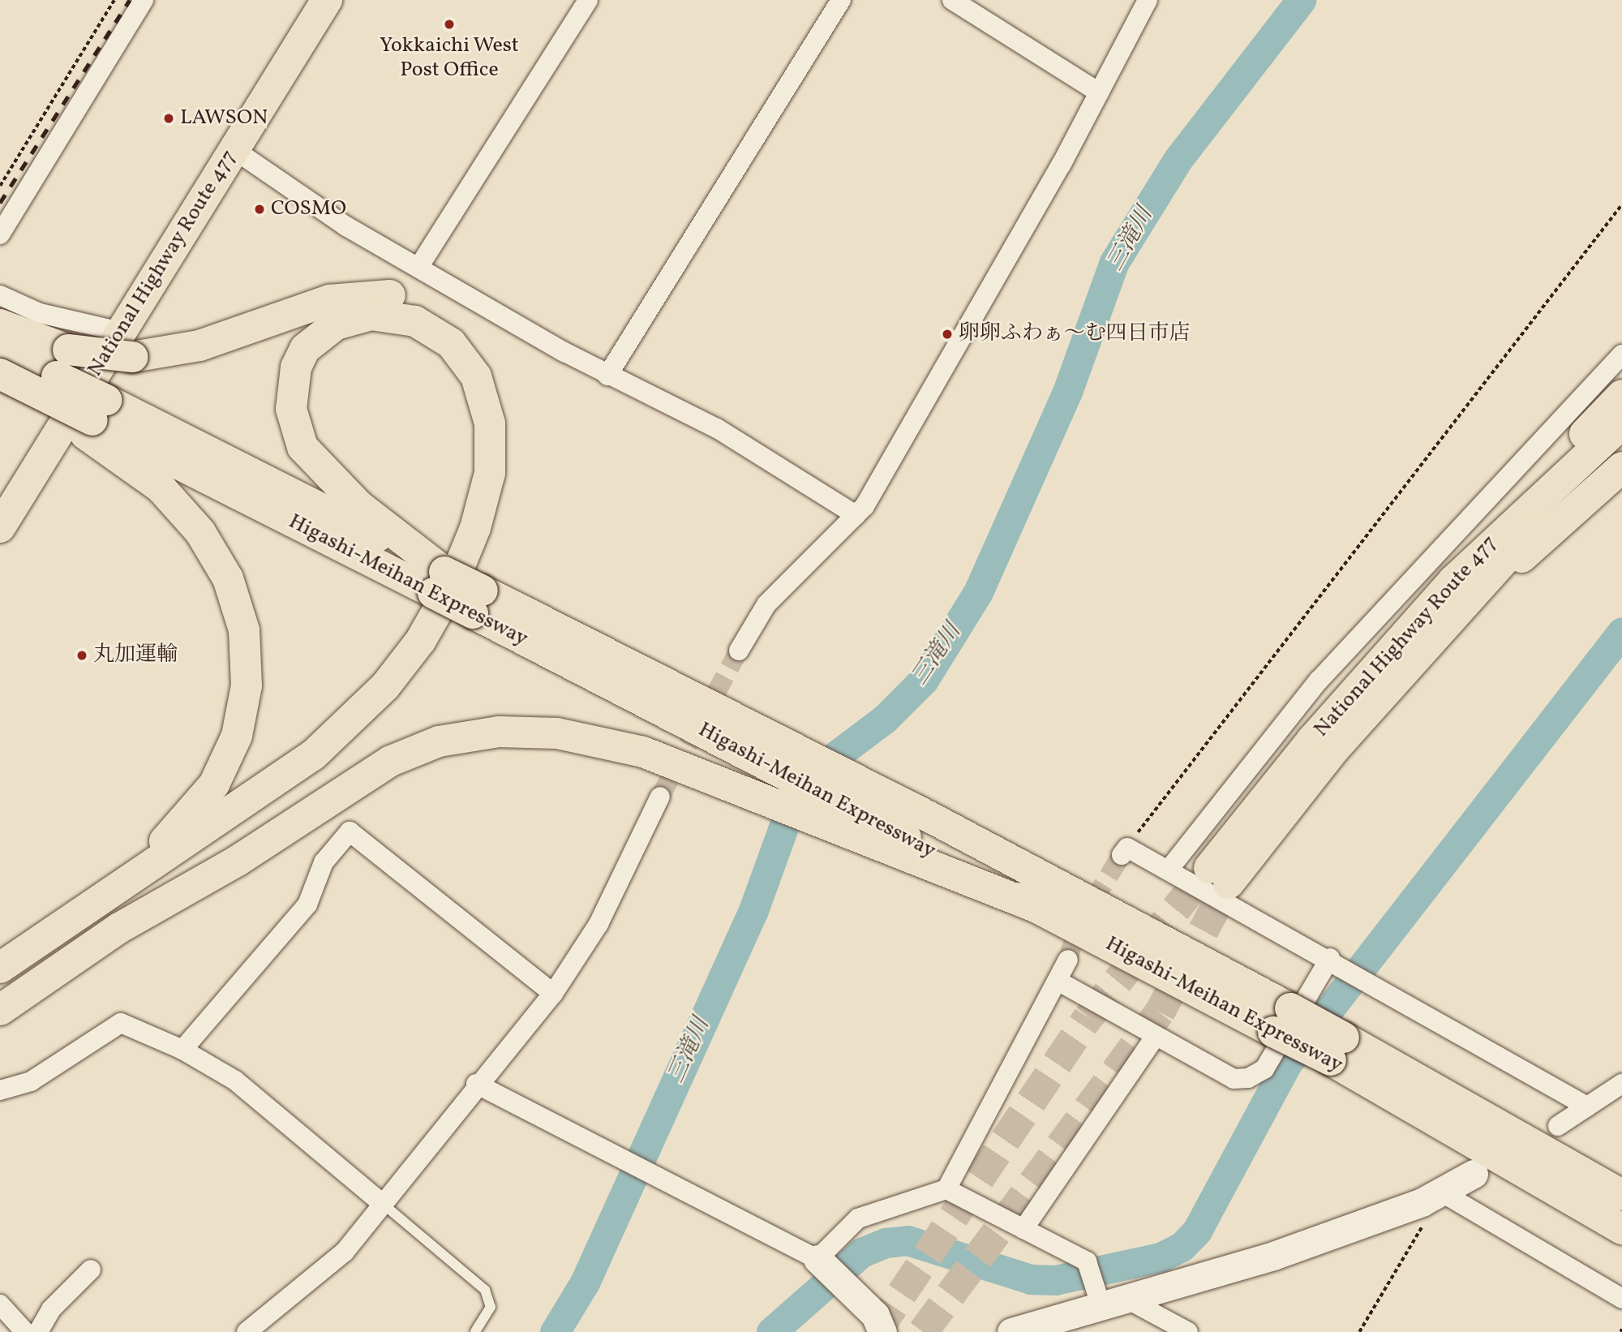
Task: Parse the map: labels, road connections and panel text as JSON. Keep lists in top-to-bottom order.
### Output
{
  "streets": {
    "highway": ["National Highway Route 477", "Higashi-Meihan Expressway"]
  },
  "water": ["三滝川"],
  "places": [
    "Yokkaichi West Post Office",
    "LAWSON",
    "COSMO",
    "卵卵ふわぁ～む四日市店",
    "丸加運輸"
  ]
}
